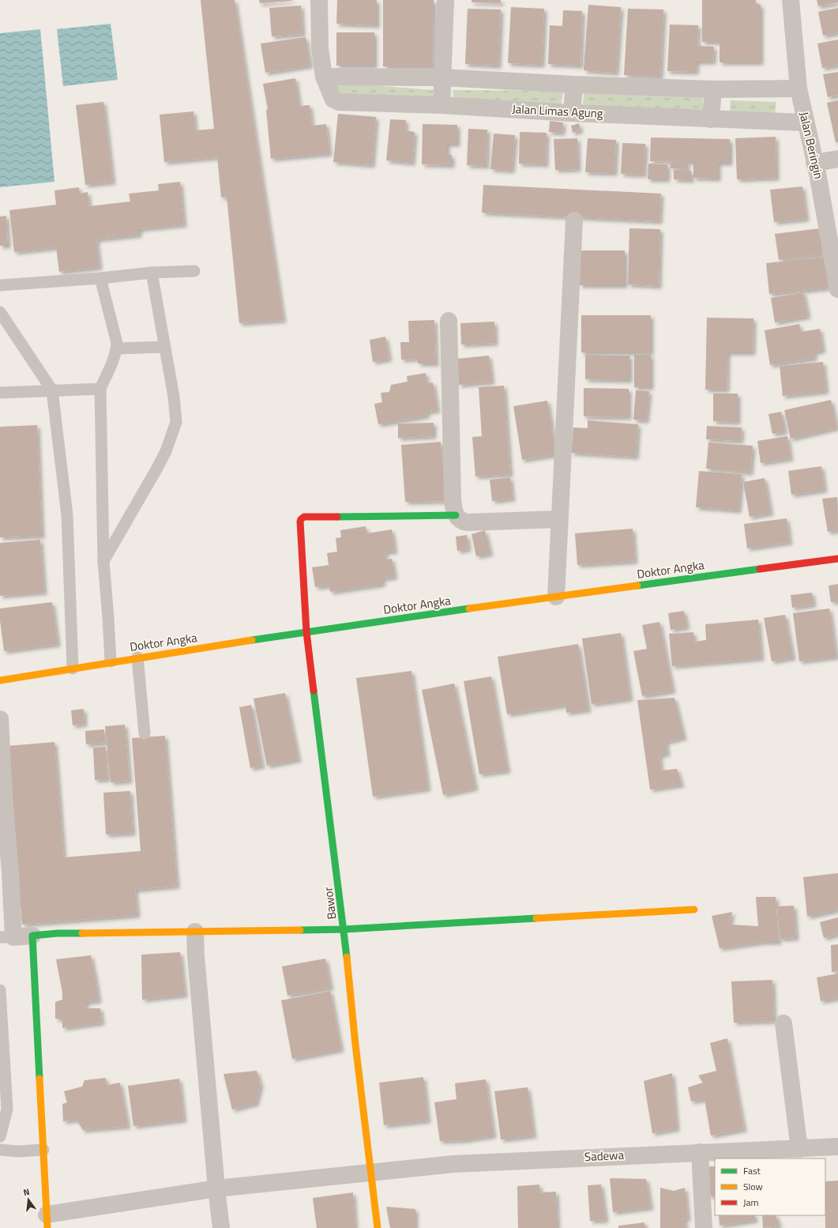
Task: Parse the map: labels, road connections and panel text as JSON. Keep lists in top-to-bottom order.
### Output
{
  "streets": {
    "street": [
      "Jalan Limas Agung",
      "Jalan Beringin",
      "Doktor Angka",
      "Bawor",
      "Sadewa"
    ]
  },
  "crossings": [
    ["Jalan Limas Agung", "Jalan Beringin"],
    ["Doktor Angka", "Bawor"],
    ["Bawor", "Sadewa"]
  ],
  "legend": ["Fast", "Slow", "Jam"],
  "north": "top"
}
